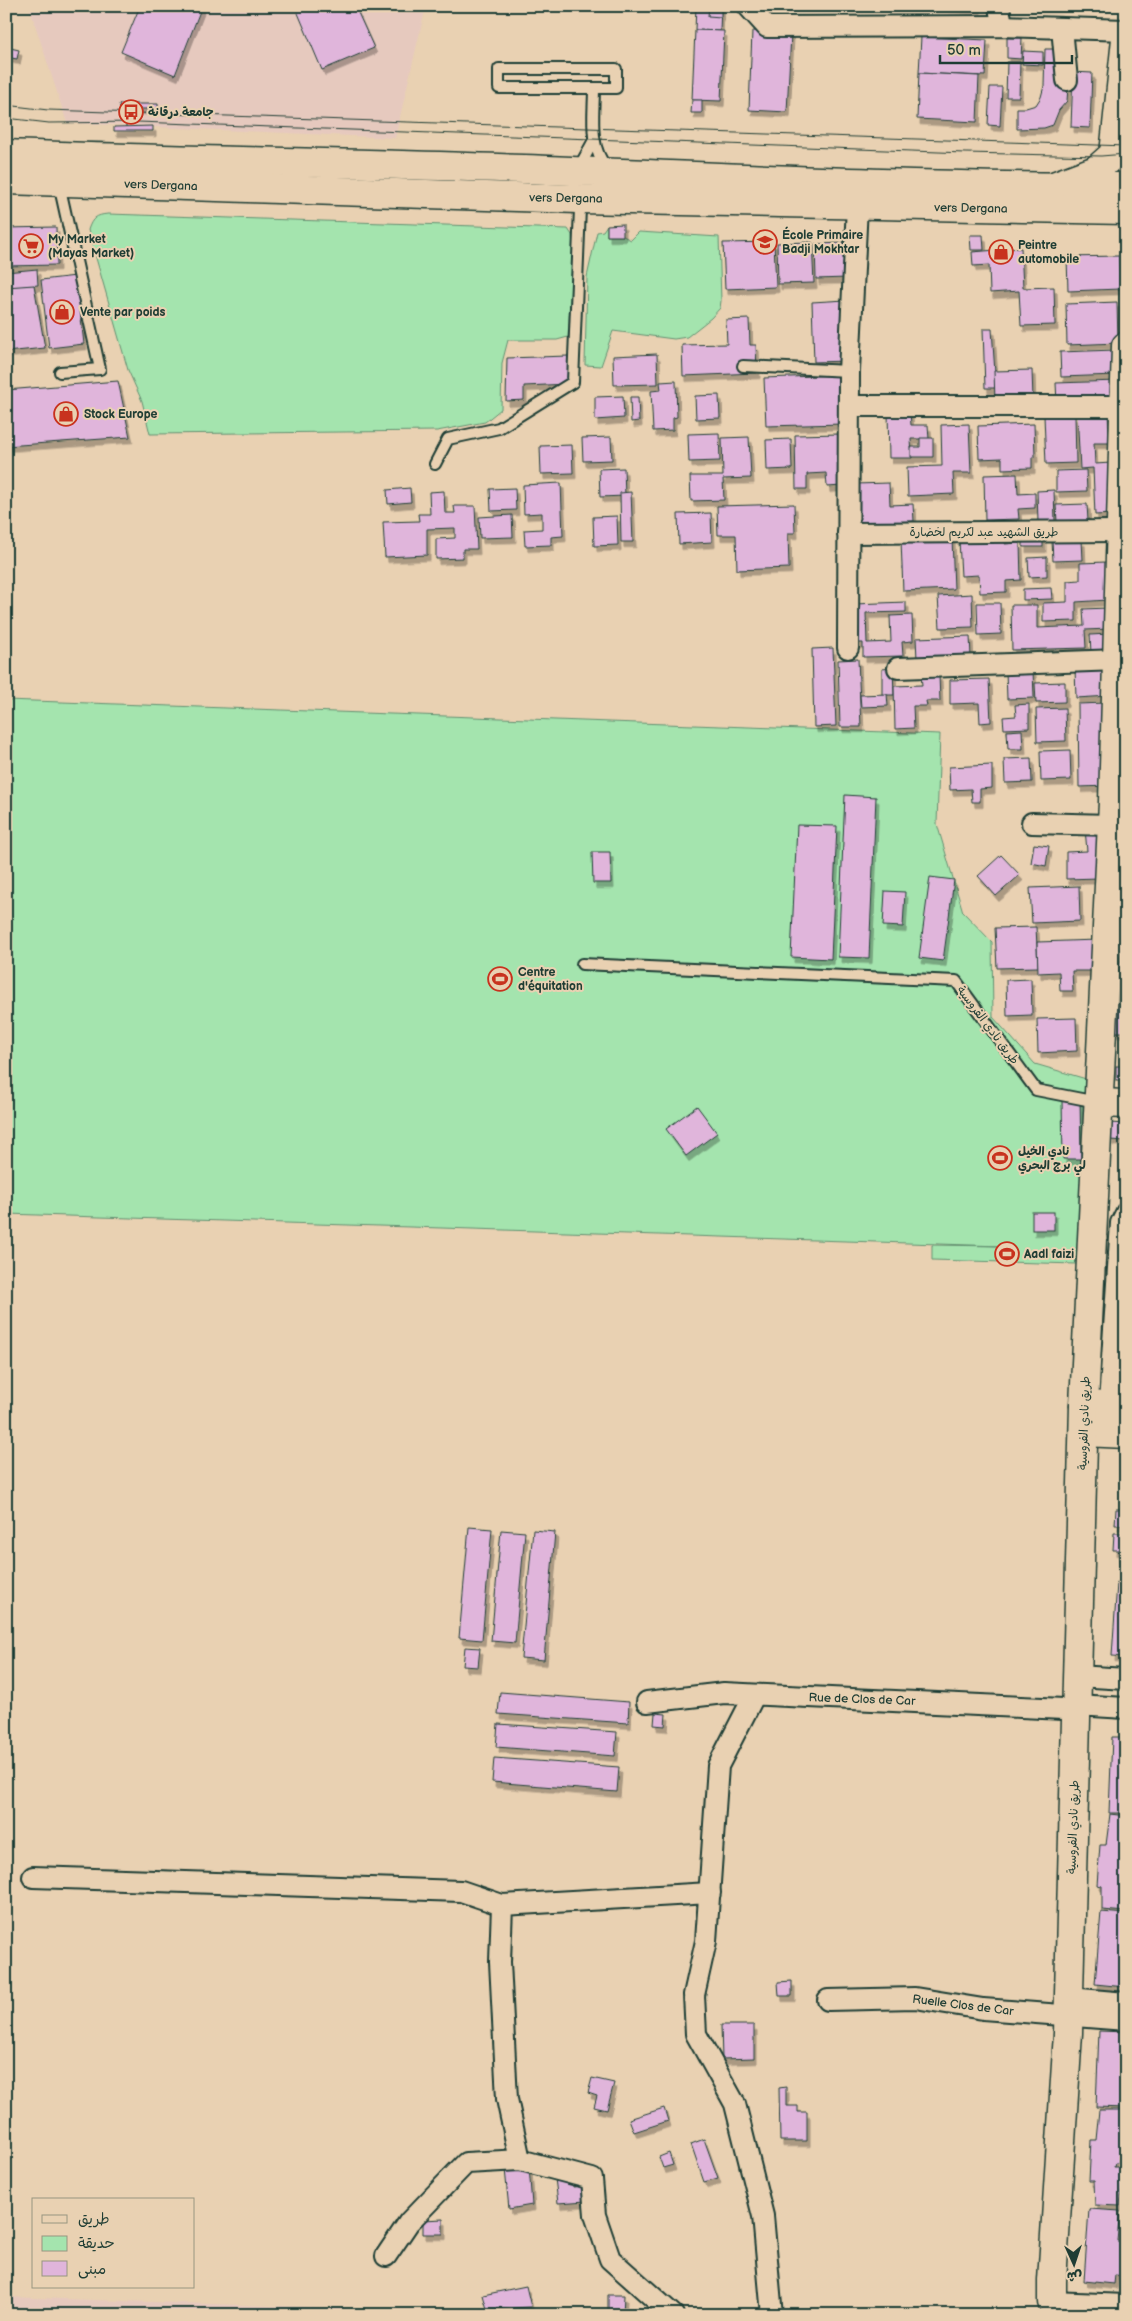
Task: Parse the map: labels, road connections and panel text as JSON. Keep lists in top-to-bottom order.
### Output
{
  "streets": {
    "main road": ["vers Dergana", "طريق نادي الفروسية"],
    "street": ["طريق الشهيد عبد لكريم لخضارة", "Rue de Clos de Car", "Ruelle Clos de Car"]
  },
  "crossings": [
    ["طريق نادي الفروسية", "Rue de Clos de Car"],
    ["طريق نادي الفروسية", "Ruelle Clos de Car"]
  ],
  "places": {
    "bus stop": ["جامعة درقانة"],
    "school or university": ["École Primaire Badji Mokhtar"],
    "supermarket": ["My Market (Mayas Market)"],
    "shop": ["Peintre automobile", "Vente par poids", "Stock Europe"],
    "sports": ["Centre d'équitation", "نادي الخيل لي برج البحري", "Aadl faizi"]
  },
  "legend": ["طريق", "حديقة", "مبنى"],
  "scale_bar": "50 m",
  "north": "bottom"
}
